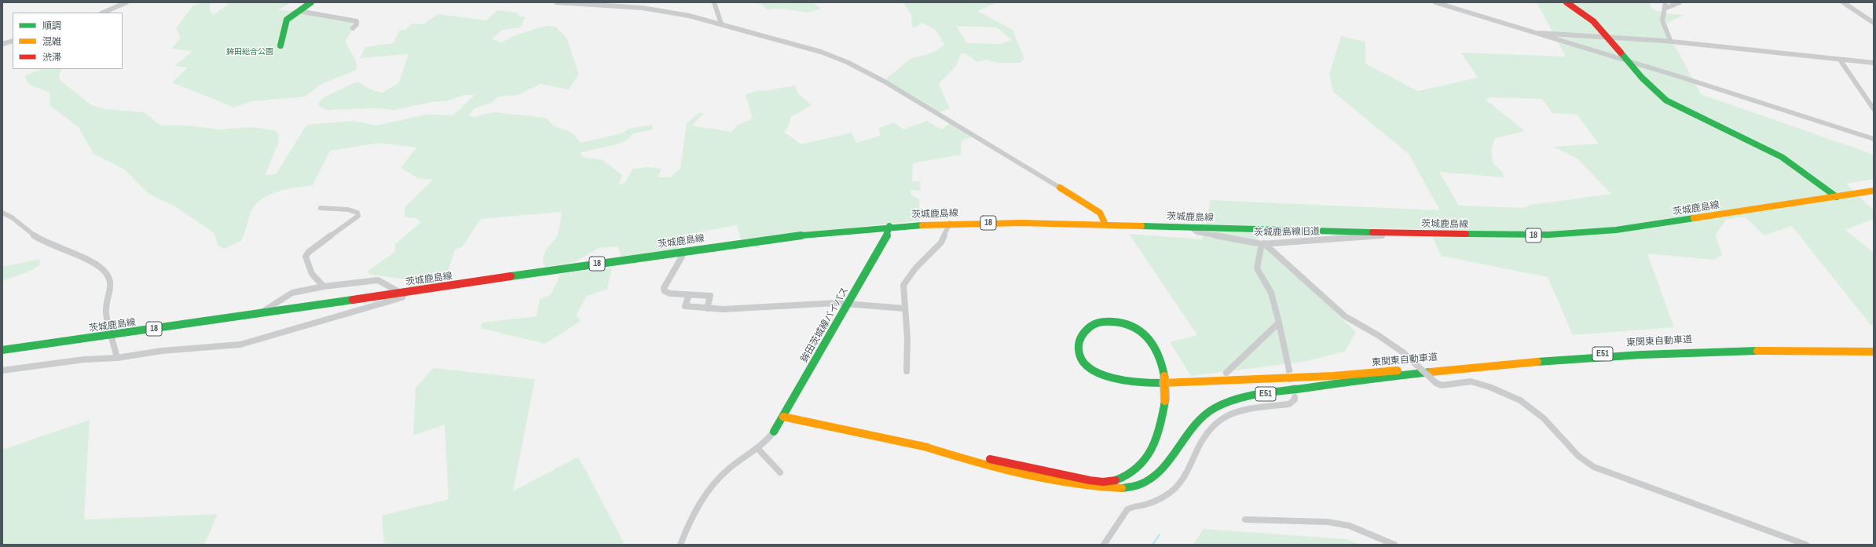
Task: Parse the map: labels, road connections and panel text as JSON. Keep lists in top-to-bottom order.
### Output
{
  "streets": {
    "main road": [
      "茨城鹿島線",
      "18",
      "鉾田茨城線バイパス",
      "東関東自動車道",
      "E51"
    ],
    "street": ["茨城鹿島線旧道"]
  },
  "crossings": [
    ["茨城鹿島線", "茨城鹿島線旧道"],
    ["茨城鹿島線", "鉾田茨城線バイパス"]
  ],
  "parks": ["鉾田総合公園"],
  "legend": ["順調", "混雑", "渋滞"]
}
